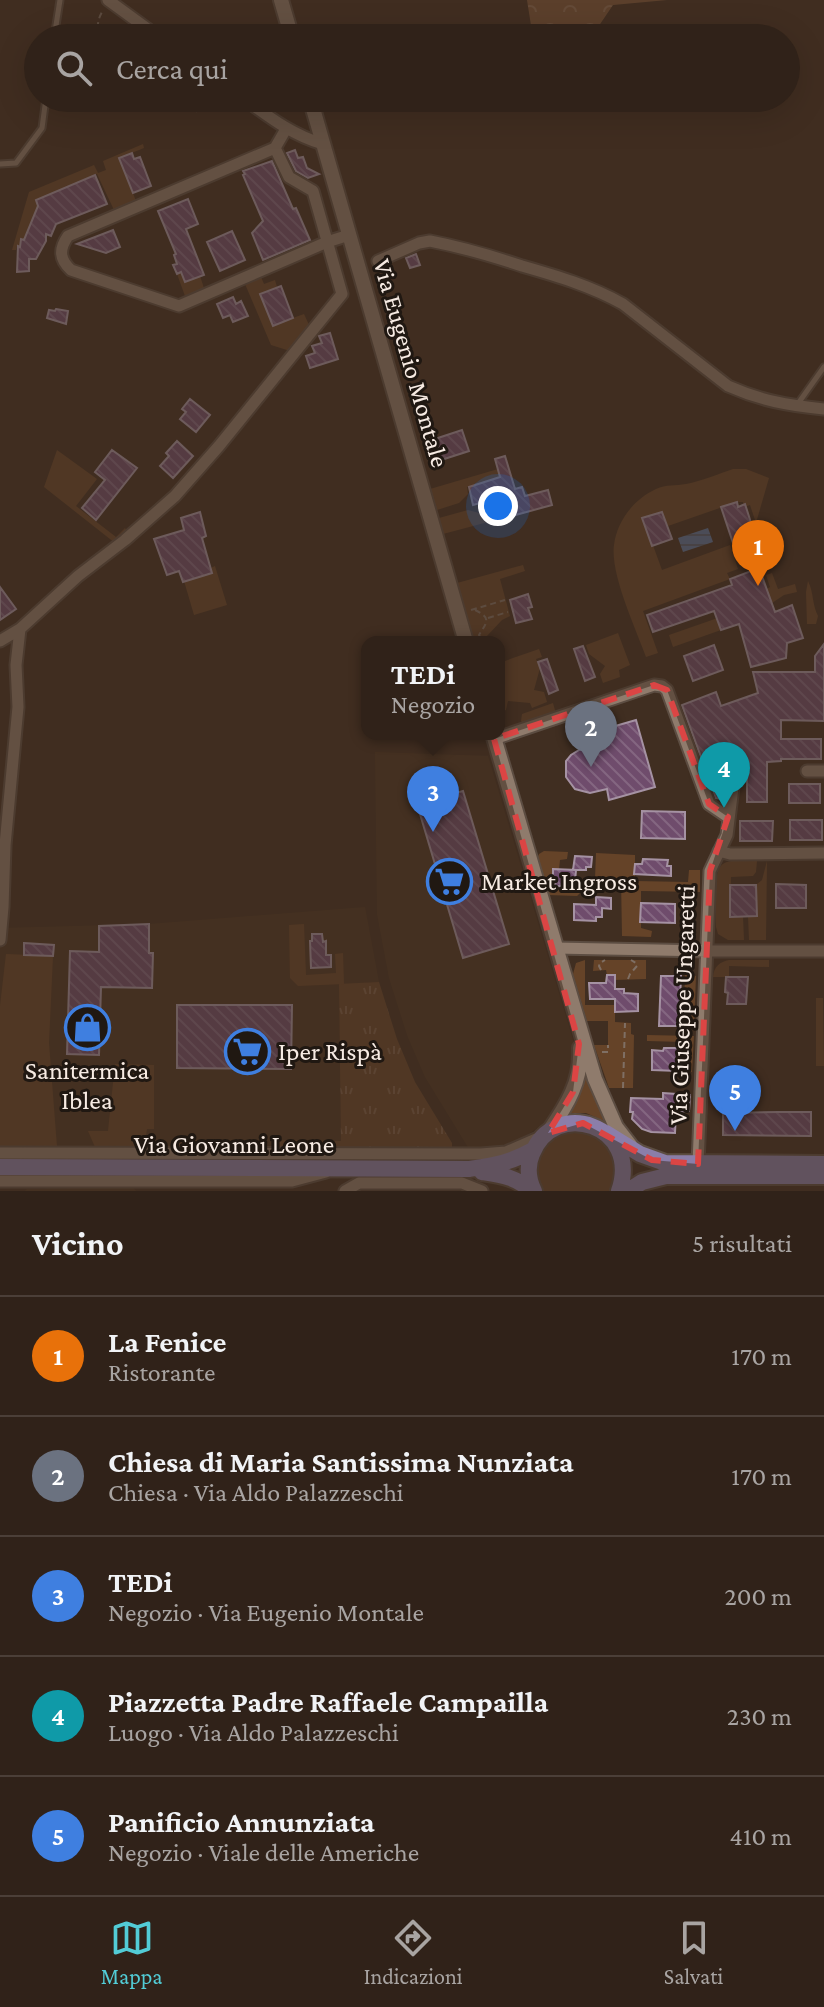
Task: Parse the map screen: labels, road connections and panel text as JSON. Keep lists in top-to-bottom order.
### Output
{
  "streets": {
    "main road": ["Via Eugenio Montale", "Via Giovanni Leone"],
    "street": ["Via Giuseppe Ungaretti"]
  },
  "places": {
    "supermarket": ["Market Ingross", "Iper Rispà"],
    "shop": ["Sanitermica Iblea"]
  },
  "page": {
    "search": "Cerca qui",
    "pins": [
      "1",
      "2",
      "4",
      "3",
      "5"
    ],
    "popup": ["TEDi", "Negozio"],
    "heading": ["Vicino", "5 risultati"],
    "list": [
      {
        "mark": "1",
        "name": "La Fenice",
        "note": "Ristorante",
        "value": "170 m"
      },
      {
        "mark": "2",
        "name": "Chiesa di Maria Santissima Nunziata",
        "note": "Chiesa · Via Aldo Palazzeschi",
        "value": "170 m"
      },
      {
        "mark": "3",
        "name": "TEDi",
        "note": "Negozio · Via Eugenio Montale",
        "value": "200 m"
      },
      {
        "mark": "4",
        "name": "Piazzetta Padre Raffaele Campailla",
        "note": "Luogo · Via Aldo Palazzeschi",
        "value": "230 m"
      },
      {
        "mark": "5",
        "name": "Panificio Annunziata",
        "note": "Negozio · Viale delle Americhe",
        "value": "410 m"
      }
    ],
    "nav": ["Mappa", "Indicazioni", "Salvati"]
  }
}
